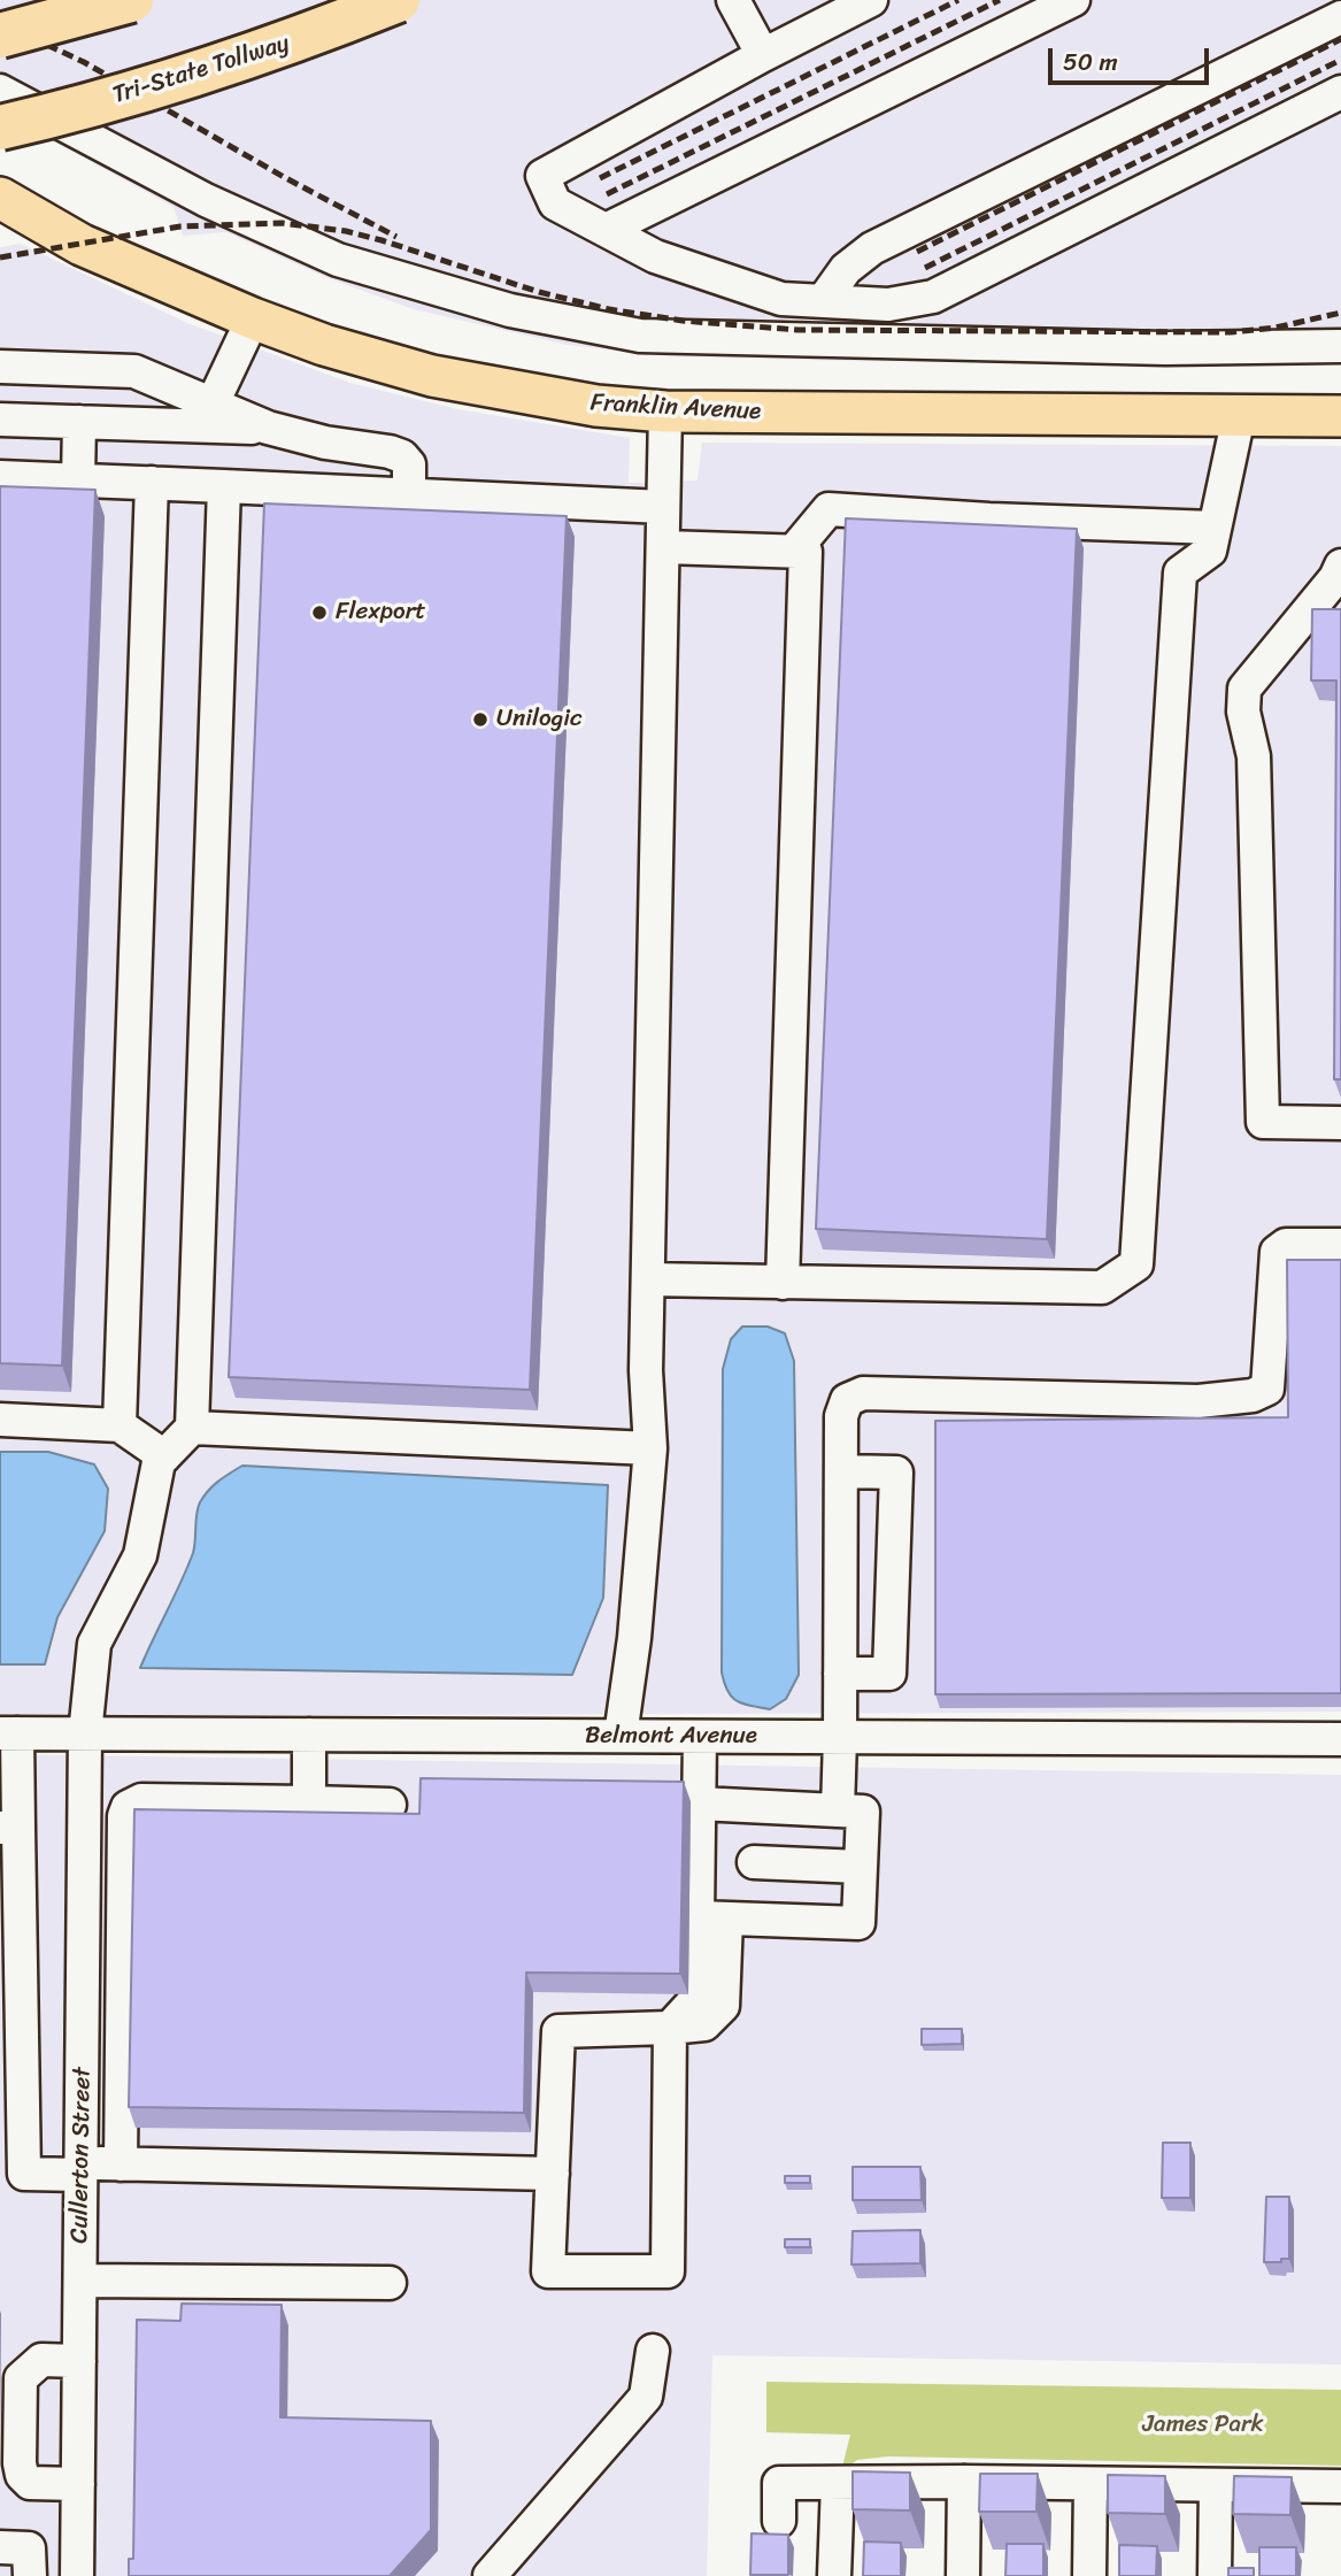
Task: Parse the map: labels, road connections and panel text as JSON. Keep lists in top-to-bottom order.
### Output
{
  "streets": {
    "highway": ["Tri-State Tollway"],
    "main road": ["Franklin Avenue"],
    "street": ["Belmont Avenue", "Cullerton Street"]
  },
  "crossings": [
    ["Belmont Avenue", "Cullerton Street"]
  ],
  "parks": ["James Park"],
  "places": ["Flexport", "Unilogic"],
  "scale_bar": "50 m"
}
